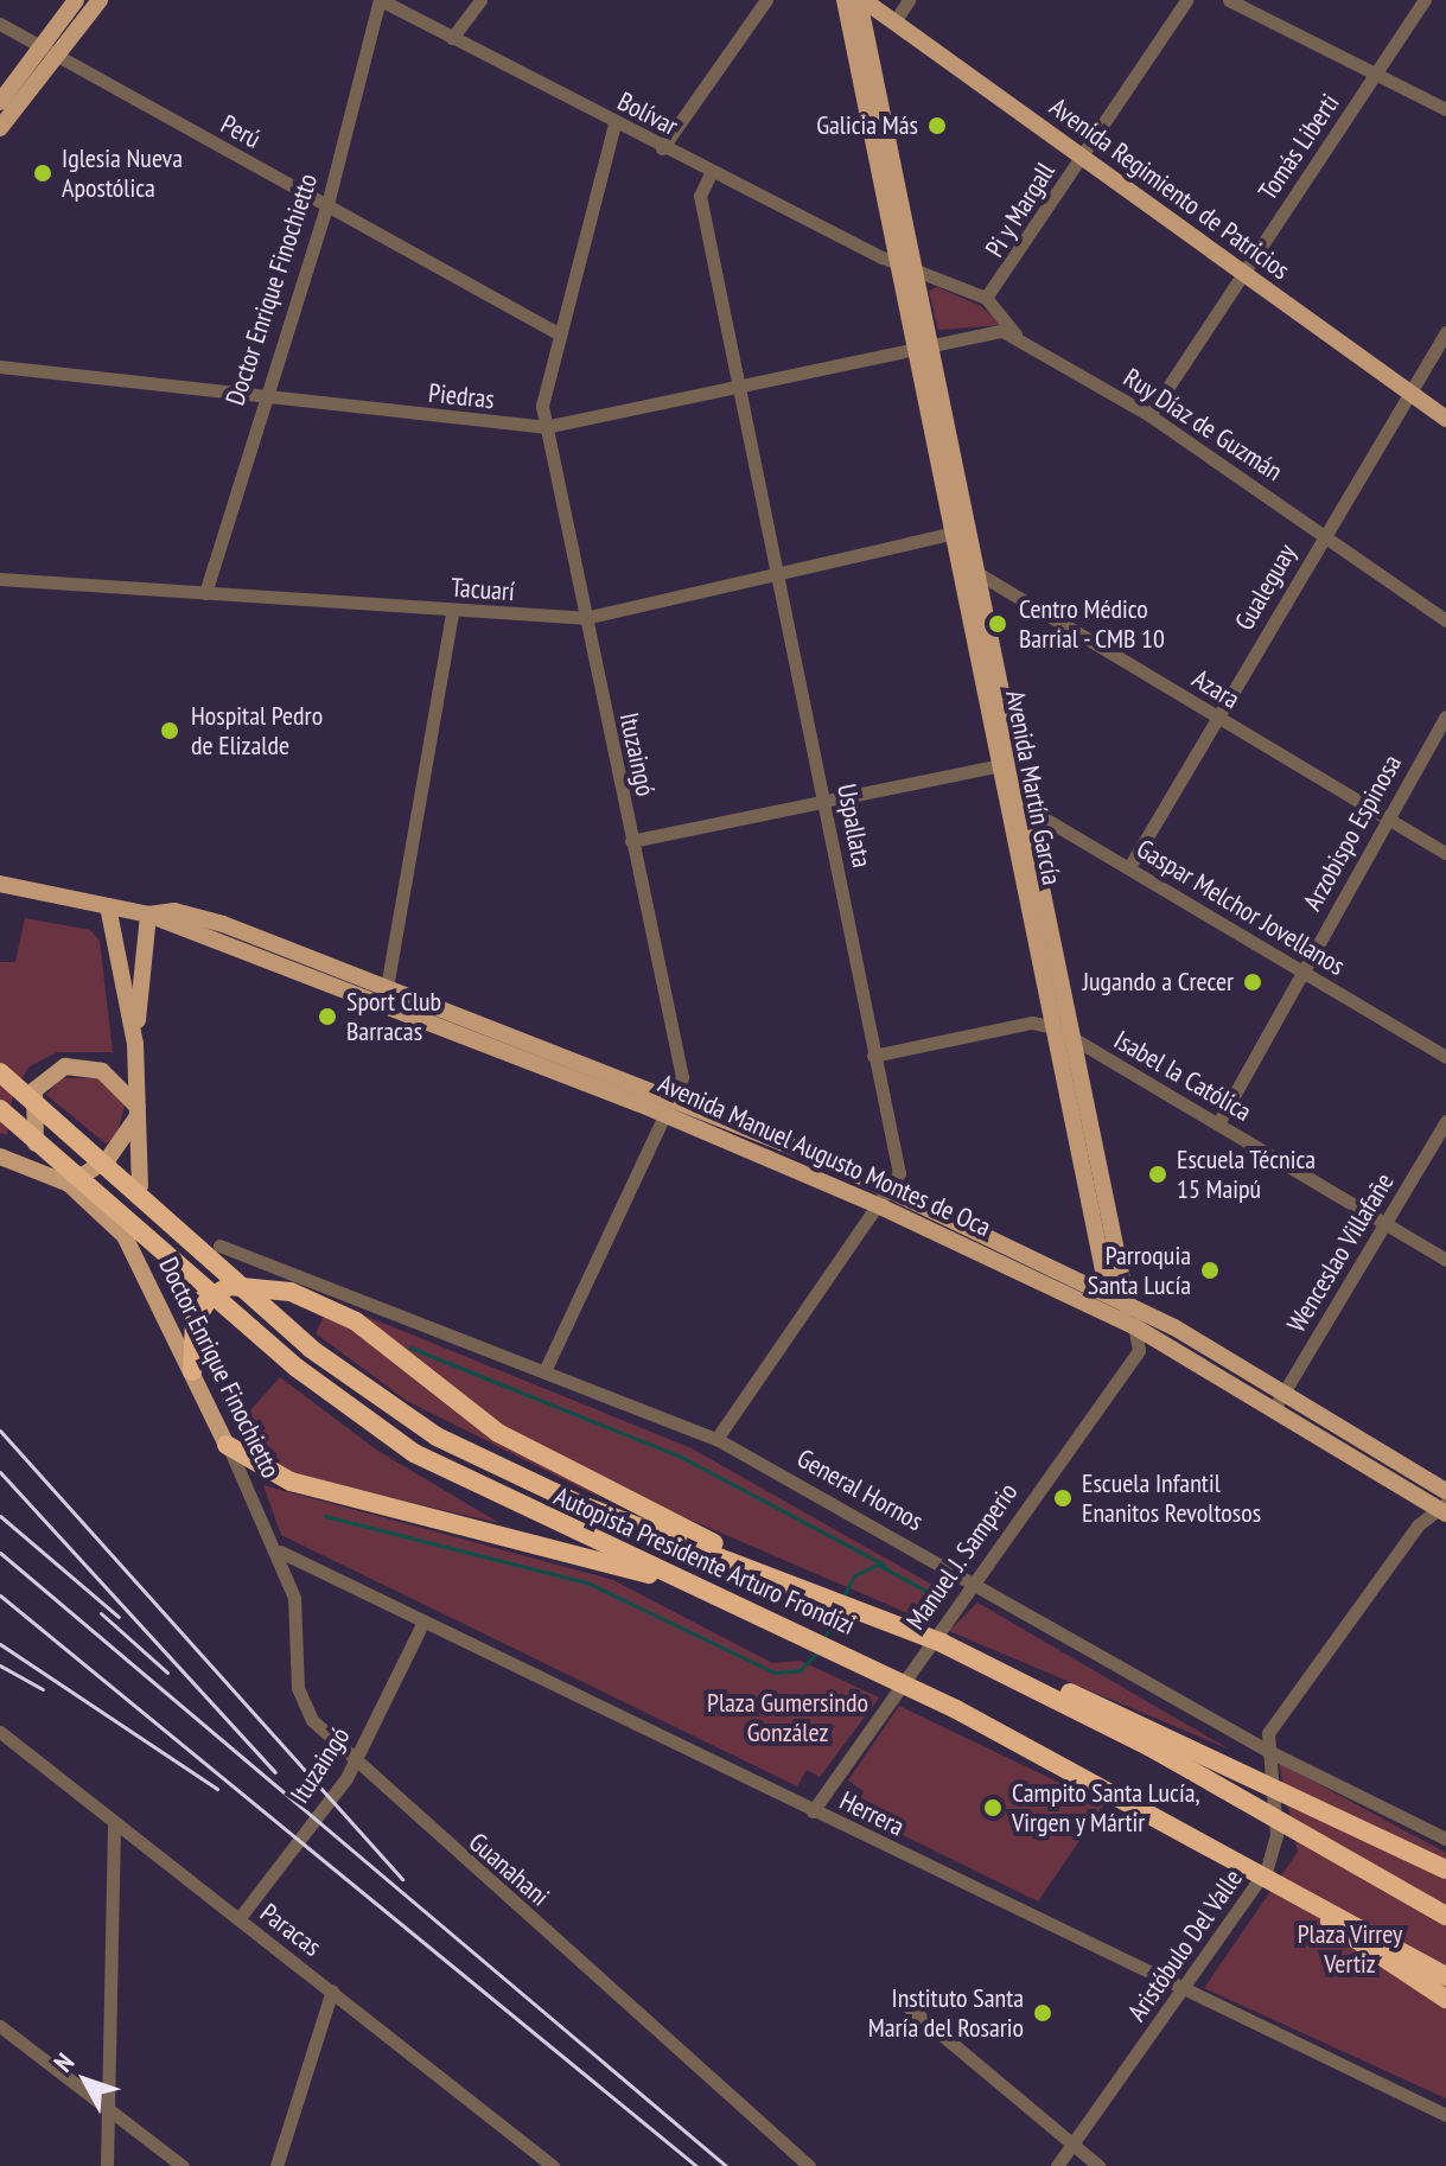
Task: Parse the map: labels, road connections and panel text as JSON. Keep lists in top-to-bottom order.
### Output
{
  "streets": {
    "highway": ["Autopista Presidente Arturo Frondizi"],
    "main road": [
      "Avenida Regimiento de Patricios",
      "Doctor Enrique Finochietto",
      "Avenida Martín García",
      "Avenida Manuel Augusto Montes de Oca"
    ],
    "street": [
      "Bolívar",
      "Perú",
      "Tomás Liberti",
      "Pi y Margall",
      "Piedras",
      "Ruy Díaz de Guzmán",
      "Gualeguay",
      "Tacuarí",
      "Azara",
      "Ituzaingó",
      "Uspallata",
      "Arzobispo Espinosa",
      "Gaspar Melchor Jovellanos",
      "Isabel la Católica",
      "Wenceslao Villafañe",
      "General Hornos",
      "Manuel J. Samperio",
      "Herrera",
      "Guanahani",
      "Paracas",
      "Aristóbulo Del Valle"
    ]
  },
  "crossings": [
    ["Bolívar", "Doctor Enrique Finochietto"],
    ["Bolívar", "Ituzaingó"],
    ["Bolívar", "Avenida Martín García"],
    ["Bolívar", "Uspallata"],
    ["Perú", "Doctor Enrique Finochietto"],
    ["Perú", "Ituzaingó"],
    ["Tomás Liberti", "Avenida Regimiento de Patricios"],
    ["Tomás Liberti", "Ruy Díaz de Guzmán"],
    ["Avenida Regimiento de Patricios", "Pi y Margall"],
    ["Avenida Regimiento de Patricios", "Gualeguay"],
    ["Avenida Regimiento de Patricios", "Avenida Martín García"],
    ["Doctor Enrique Finochietto", "Piedras"],
    ["Doctor Enrique Finochietto", "Tacuarí"],
    ["Doctor Enrique Finochietto", "Herrera"],
    ["Doctor Enrique Finochietto", "Guanahani"],
    ["Piedras", "Ruy Díaz de Guzmán"],
    ["Piedras", "Ituzaingó"],
    ["Piedras", "Avenida Martín García"],
    ["Piedras", "Uspallata"],
    ["Ruy Díaz de Guzmán", "Gualeguay"],
    ["Ruy Díaz de Guzmán", "Avenida Martín García"],
    ["Gualeguay", "Azara"],
    ["Gualeguay", "Gaspar Melchor Jovellanos"],
    ["Tacuarí", "Ituzaingó"],
    ["Tacuarí", "Avenida Martín García"],
    ["Tacuarí", "Uspallata"],
    ["Azara", "Avenida Martín García"],
    ["Azara", "Arzobispo Espinosa"],
    ["Ituzaingó", "Avenida Manuel Augusto Montes de Oca"],
    ["Ituzaingó", "General Hornos"],
    ["Ituzaingó", "Herrera"],
    ["Ituzaingó", "Guanahani"],
    ["Ituzaingó", "Paracas"],
    ["Avenida Martín García", "Gaspar Melchor Jovellanos"],
    ["Avenida Martín García", "Isabel la Católica"],
    ["Avenida Martín García", "Avenida Manuel Augusto Montes de Oca"],
    ["Avenida Martín García", "Manuel J. Samperio"],
    ["Uspallata", "Avenida Manuel Augusto Montes de Oca"],
    ["Uspallata", "General Hornos"],
    ["Arzobispo Espinosa", "Gaspar Melchor Jovellanos"],
    ["Arzobispo Espinosa", "Isabel la Católica"],
    ["Isabel la Católica", "Wenceslao Villafañe"],
    ["Avenida Manuel Augusto Montes de Oca", "Wenceslao Villafañe"],
    ["Avenida Manuel Augusto Montes de Oca", "Manuel J. Samperio"],
    ["Avenida Manuel Augusto Montes de Oca", "Aristóbulo Del Valle"],
    ["General Hornos", "Manuel J. Samperio"],
    ["General Hornos", "Aristóbulo Del Valle"],
    ["Manuel J. Samperio", "Herrera"],
    ["Herrera", "Guanahani"],
    ["Herrera", "Aristóbulo Del Valle"]
  ],
  "parks": ["Plaza Gumersindo González", "Plaza Virrey Vertiz"],
  "places": [
    "Galicia Más",
    "Iglesia Nueva Apostólica",
    "Centro Médico Barrial - CMB 10",
    "Hospital Pedro de Elizalde",
    "Jugando a Crecer",
    "Sport Club Barracas",
    "Escuela Técnica 15 Maipú",
    "Parroquia Santa Lucía",
    "Escuela Infantil Enanitos Revoltosos",
    "Campito Santa Lucía, Virgen y Mártir",
    "Instituto Santa María del Rosario"
  ],
  "north": "top left"
}
